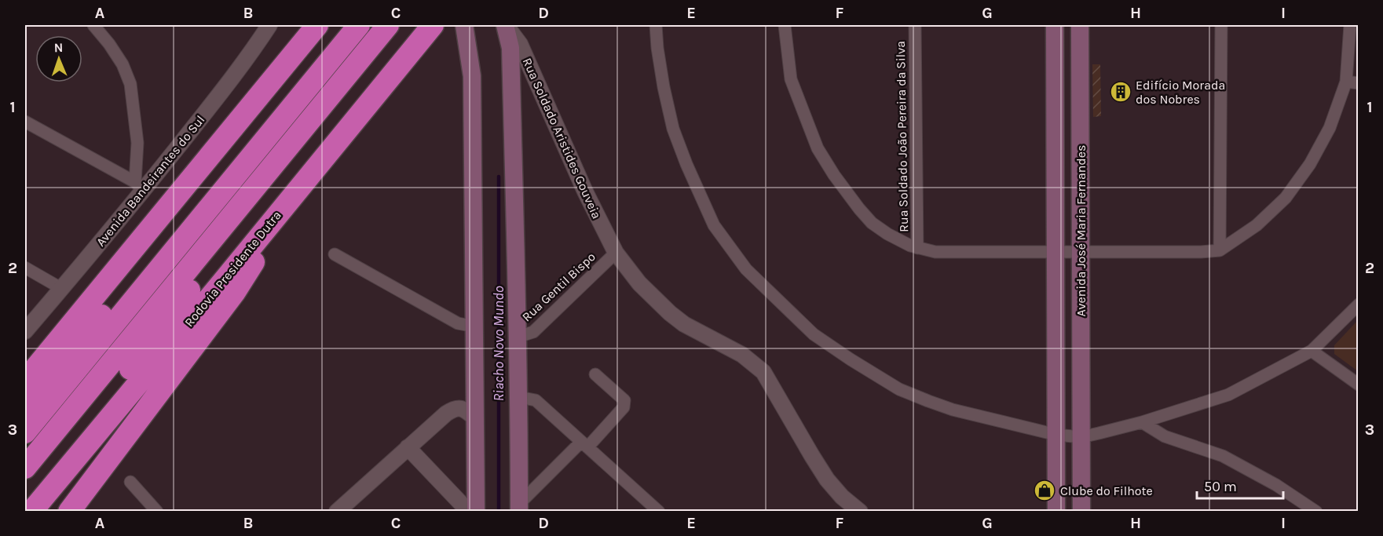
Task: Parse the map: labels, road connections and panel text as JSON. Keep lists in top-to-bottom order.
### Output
{
  "streets": {
    "highway": ["Rodovia Presidente Dutra"],
    "main road": ["Avenida José Maria Fernandes"],
    "street": [
      "Rua Soldado João Pereira da Silva",
      "Rua Soldado Aristides Gouveia",
      "Avenida Bandeirantes do Sul",
      "Rua Gentil Bispo"
    ]
  },
  "crossings": [
    ["Rua Soldado Aristides Gouveia", "Rua Gentil Bispo"]
  ],
  "water": ["Riacho Novo Mundo"],
  "places": {
    "building": ["Edifício Morada dos Nobres"],
    "shop": ["Clube do Filhote"]
  },
  "scale_bar": "50 m",
  "north": "top",
  "grid": {
    "columns": [
      "A",
      "B",
      "C",
      "D",
      "E",
      "F",
      "G",
      "H",
      "I"
    ],
    "rows": ["1", "2", "3"]
  }
}
